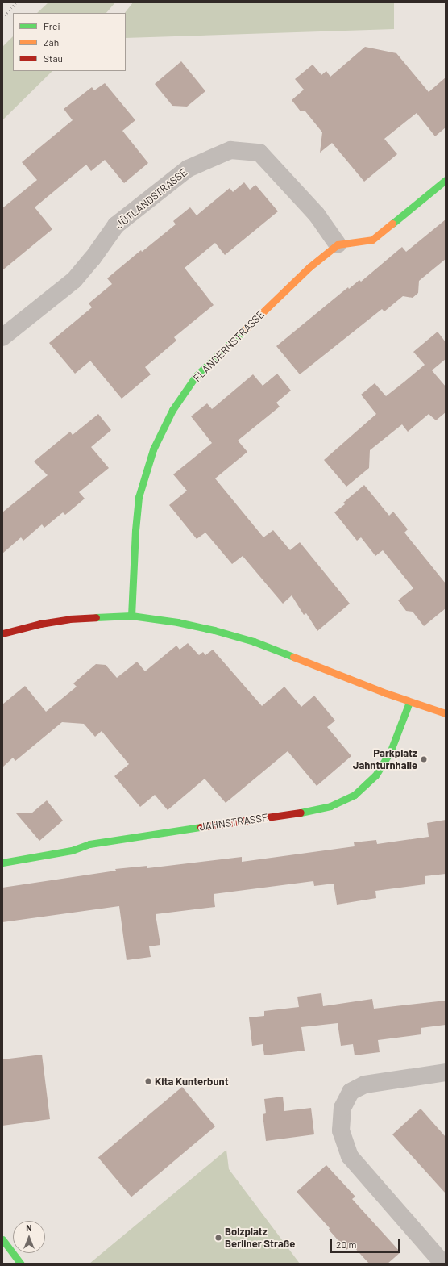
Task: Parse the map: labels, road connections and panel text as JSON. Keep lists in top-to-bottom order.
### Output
{
  "streets": {
    "street": ["JÜTLANDSTRASSE", "FLANDERNSTRASSE", "JAHNSTRASSE"]
  },
  "crossings": [
    ["JÜTLANDSTRASSE", "FLANDERNSTRASSE"]
  ],
  "places": ["Parkplatz Jahnturnhalle", "Kita Kunterbunt", "Bolzplatz Berliner Straße"],
  "legend": ["Frei", "Zäh", "Stau"],
  "scale_bar": "20 m",
  "north": "top"
}
